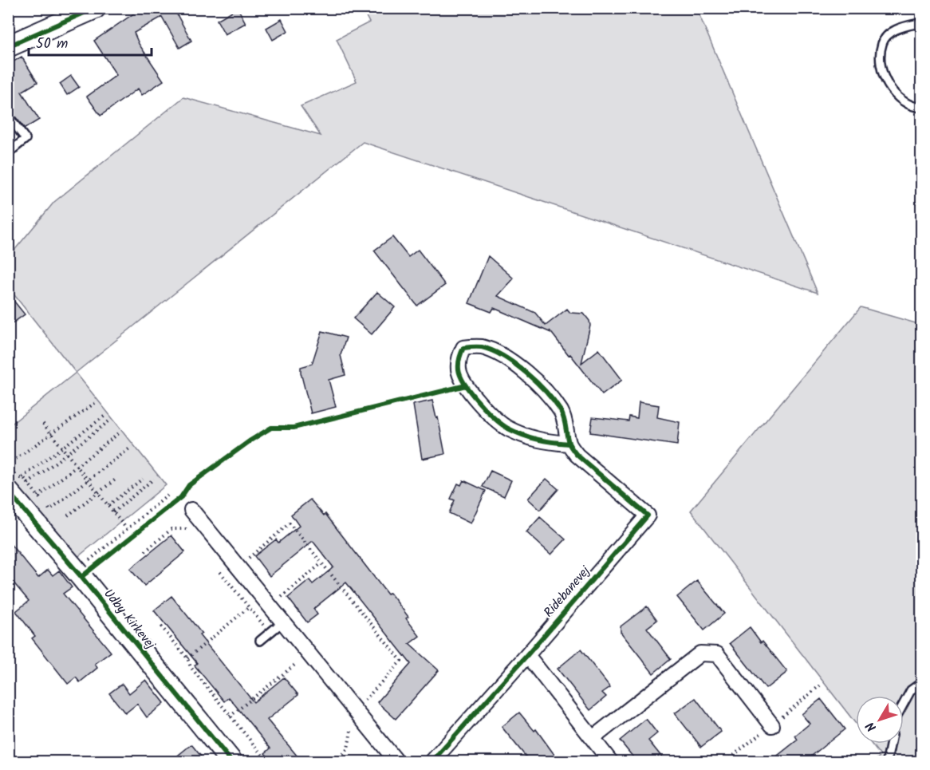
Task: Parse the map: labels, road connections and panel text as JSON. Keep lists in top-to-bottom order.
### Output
{
  "streets": {
    "street": ["Ridebanevej", "Udby Kirkevej"]
  },
  "scale_bar": "50 m",
  "north": "bottom left"
}
